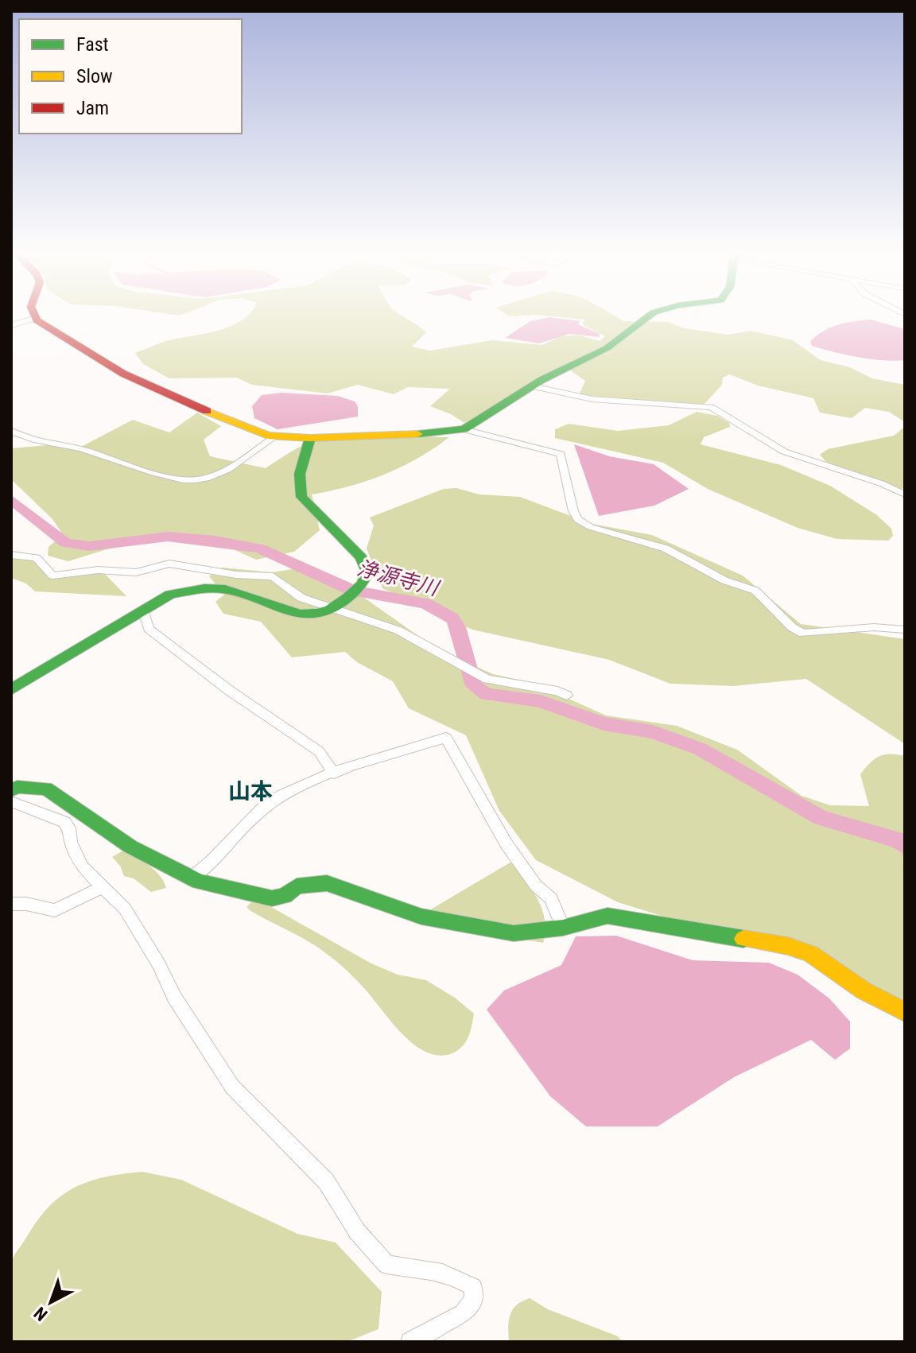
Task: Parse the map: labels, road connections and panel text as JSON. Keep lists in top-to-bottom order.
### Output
{
  "districts": ["山本"],
  "water": ["浄源寺川"],
  "legend": ["Fast", "Slow", "Jam"],
  "north": "bottom left"
}
